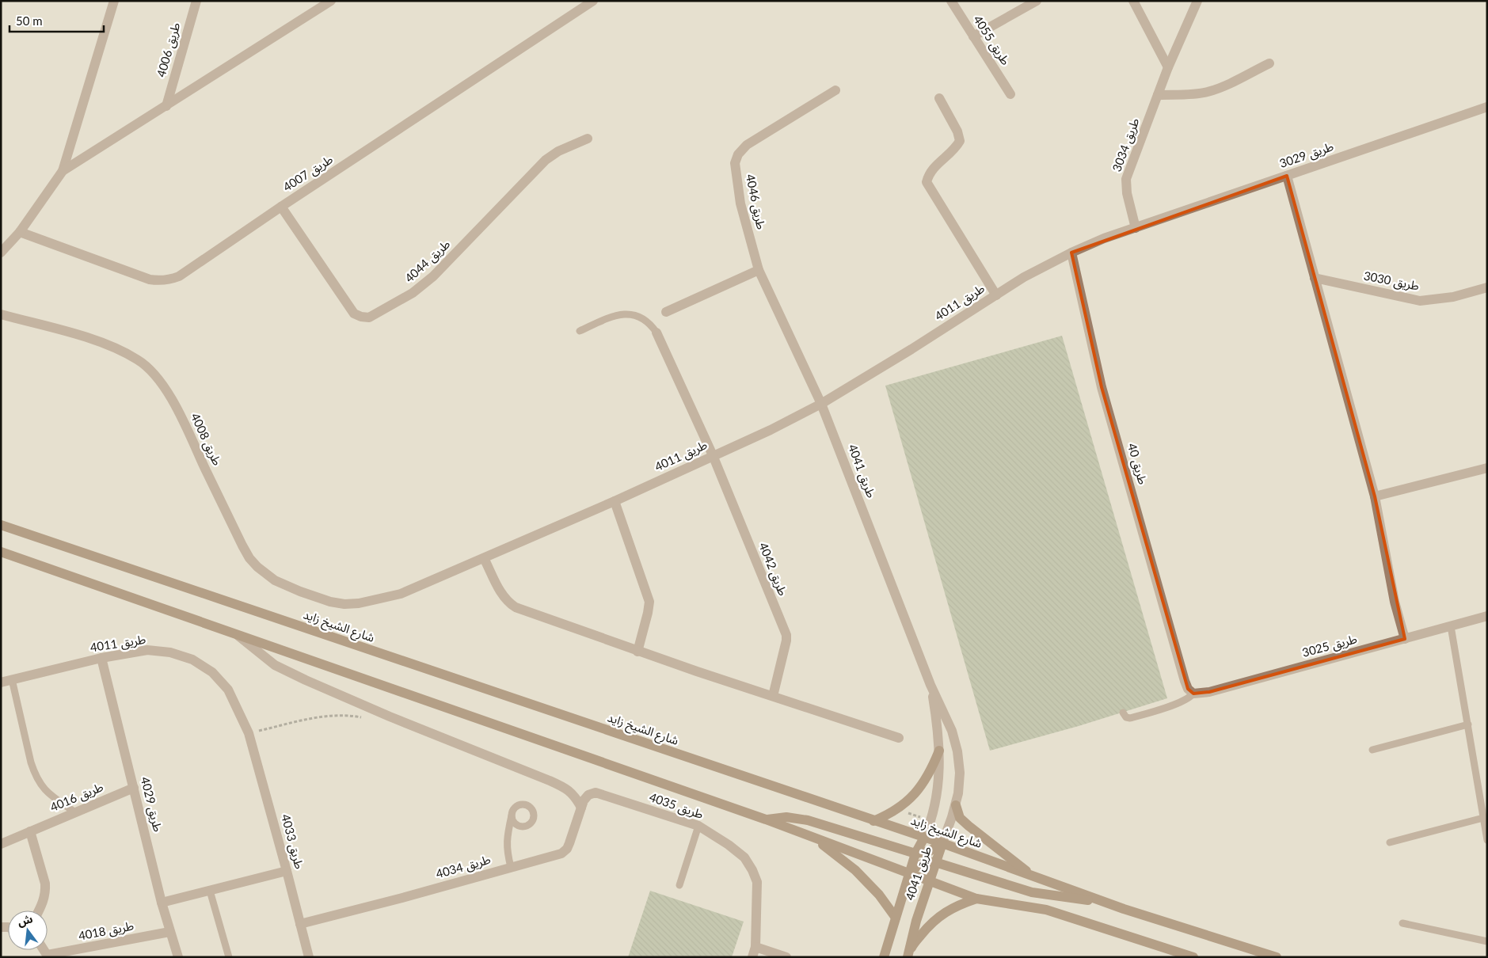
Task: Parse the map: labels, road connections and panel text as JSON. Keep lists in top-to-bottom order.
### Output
{
  "streets": {
    "main road": ["طريق 4041", "شارع الشيخ زايد"],
    "street": [
      "طريق 4055",
      "طريق 4006",
      "طريق 3034",
      "طريق 3029",
      "طريق 4007",
      "طريق 4046",
      "طريق 4044",
      "طريق 3030",
      "طريق 4011",
      "طريق 4008",
      "طريق 40",
      "طريق 4042",
      "طريق 3025",
      "طريق 4016",
      "طريق 4029",
      "طريق 4035",
      "طريق 4033",
      "طريق 4034",
      "طريق 4018"
    ]
  },
  "crossings": [
    ["طريق 3034", "طريق 3029"],
    ["طريق 3034", "طريق 4011"],
    ["طريق 3029", "طريق 4011"],
    ["طريق 4007", "طريق 4044"],
    ["طريق 4046", "طريق 4041"],
    ["طريق 4011", "طريق 4008"],
    ["طريق 4011", "طريق 40"],
    ["طريق 4011", "طريق 4041"],
    ["طريق 4011", "طريق 4042"],
    ["طريق 4011", "طريق 4029"],
    ["طريق 4011", "طريق 4033"],
    ["طريق 40", "طريق 3025"],
    ["طريق 4041", "شارع الشيخ زايد"],
    ["طريق 4016", "طريق 4029"],
    ["طريق 4029", "طريق 4018"],
    ["طريق 4035", "طريق 4034"],
    ["طريق 4033", "طريق 4034"]
  ],
  "scale_bar": "50 m",
  "north": "top"
}
